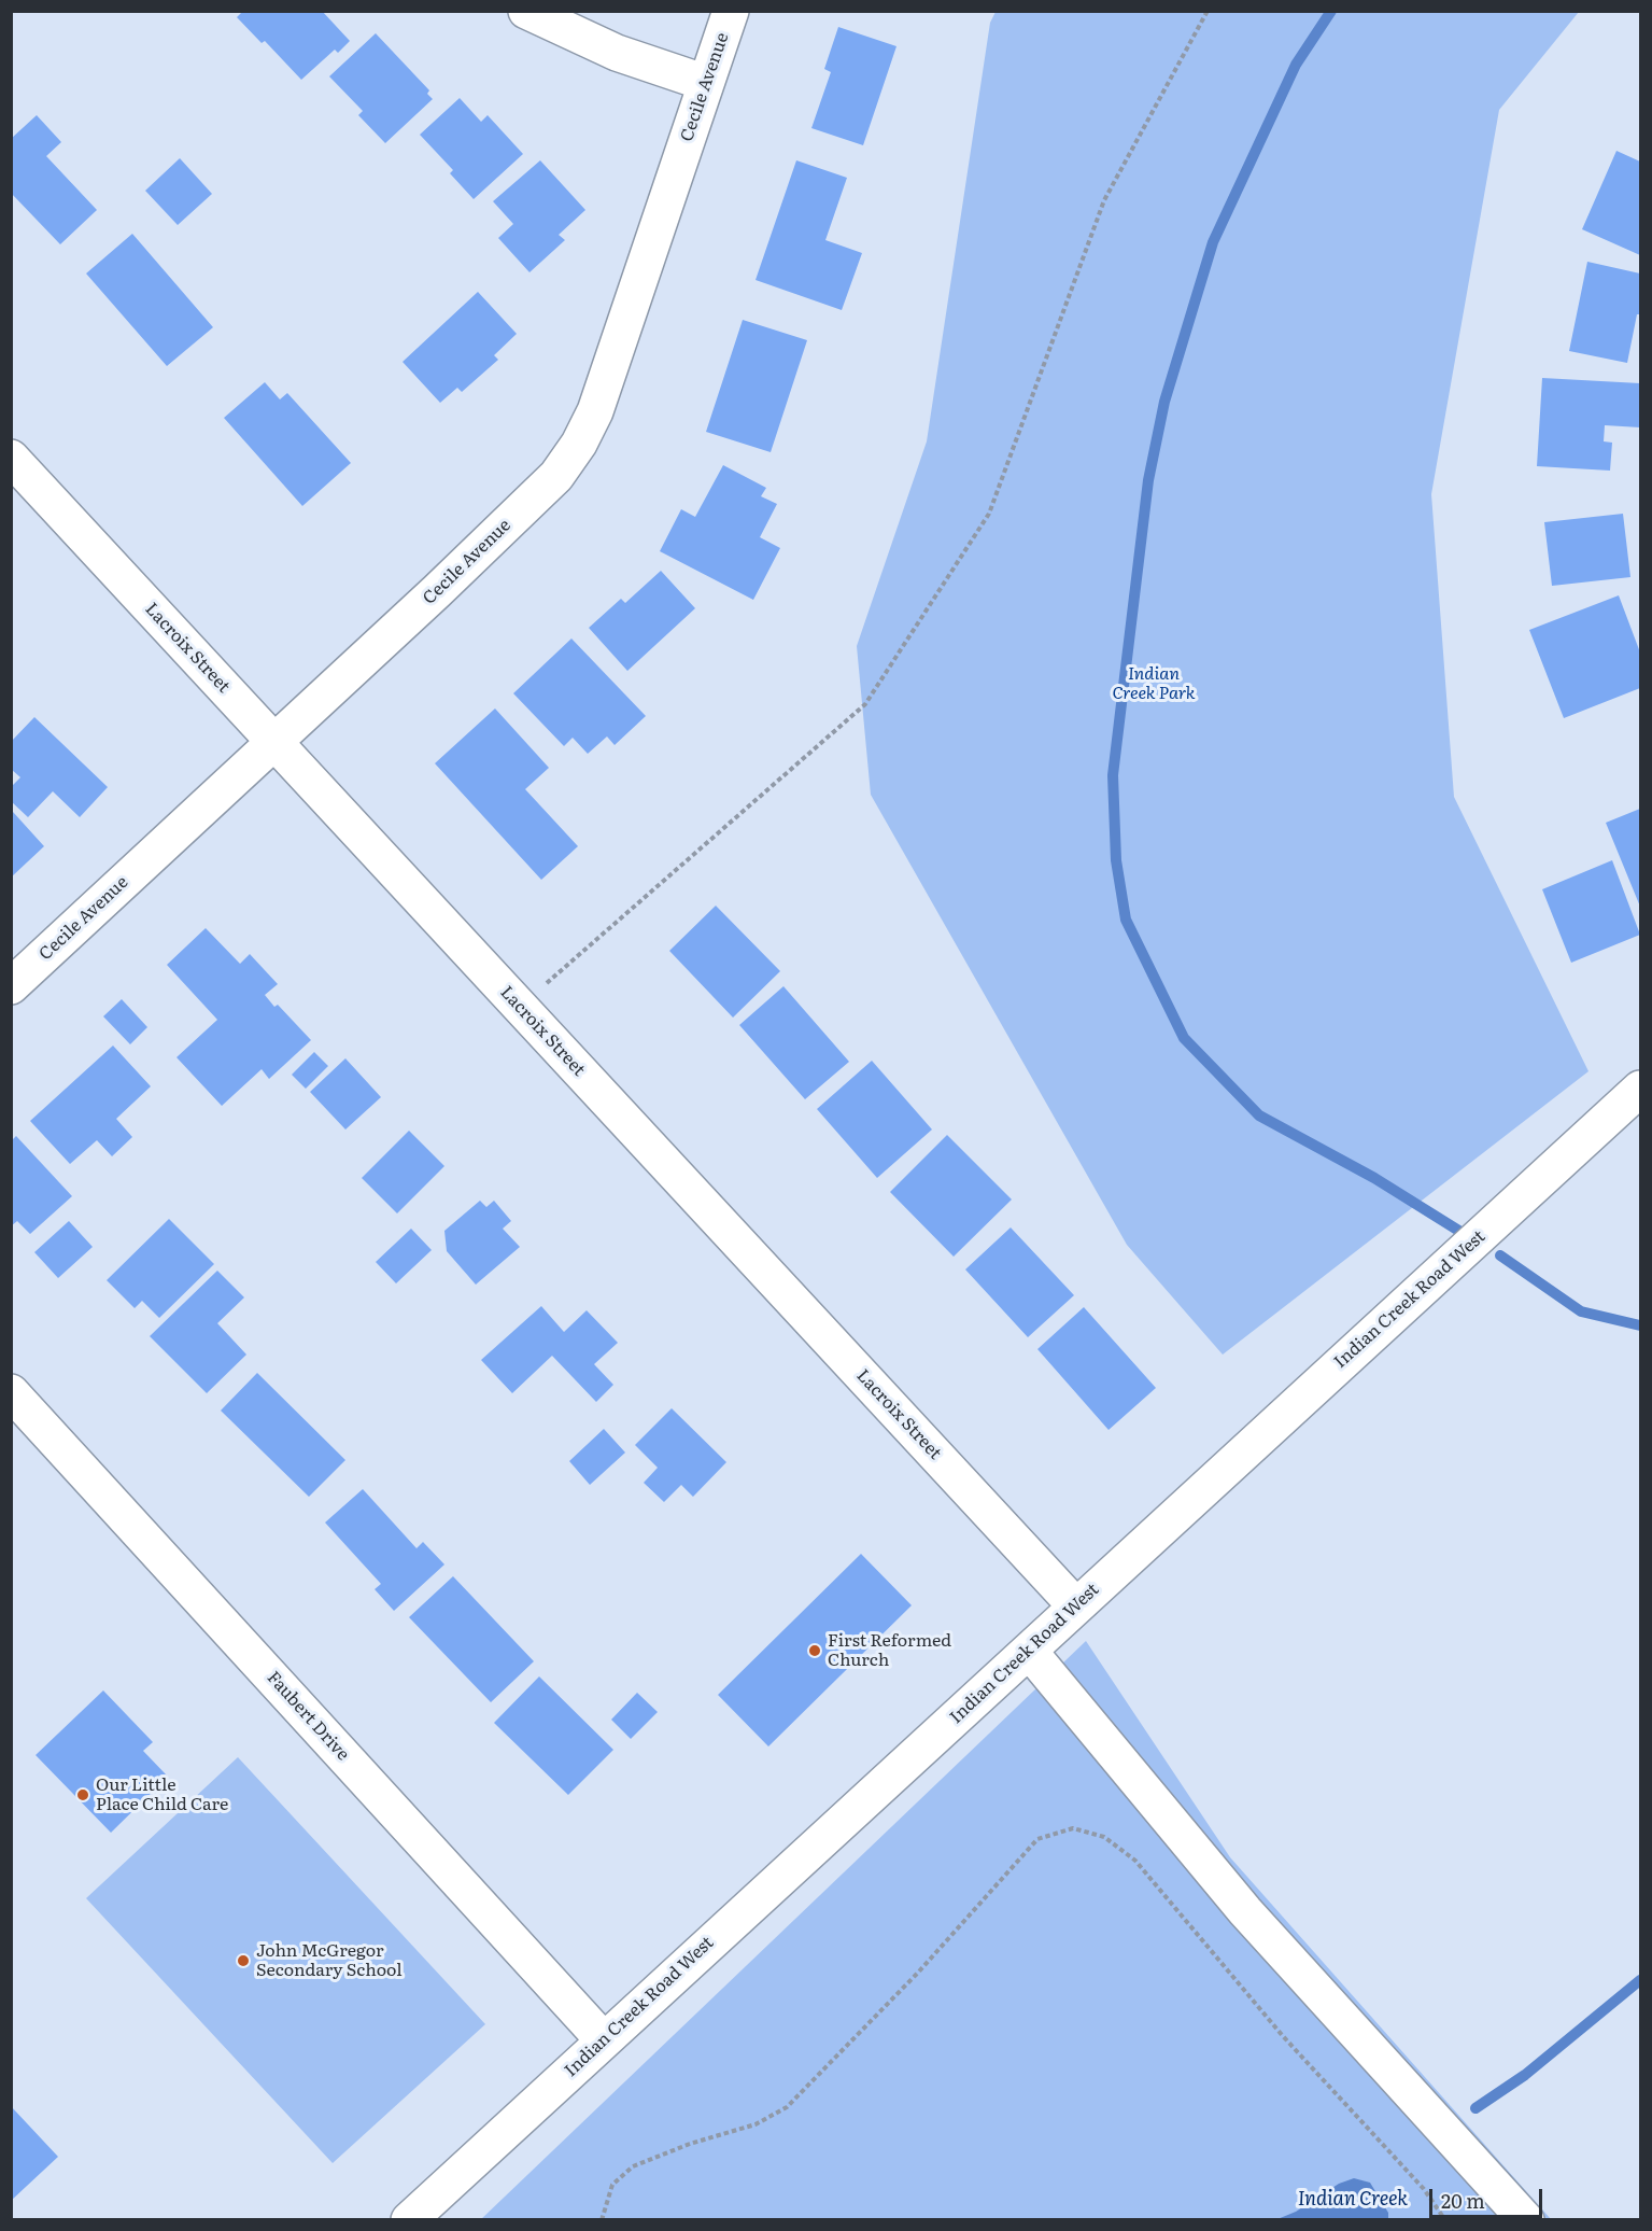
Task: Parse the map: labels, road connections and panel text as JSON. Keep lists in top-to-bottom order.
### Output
{
  "streets": {
    "street": [
      "Cecile Avenue",
      "Lacroix Street",
      "Indian Creek Road West",
      "Faubert Drive"
    ]
  },
  "crossings": [
    ["Cecile Avenue", "Lacroix Street"],
    ["Lacroix Street", "Indian Creek Road West"],
    ["Indian Creek Road West", "Faubert Drive"]
  ],
  "water": ["Indian Creek"],
  "parks": ["Indian Creek Park"],
  "places": ["First Reformed Church", "Our Little Place Child Care", "John McGregor Secondary School"],
  "scale_bar": "20 m"
}
